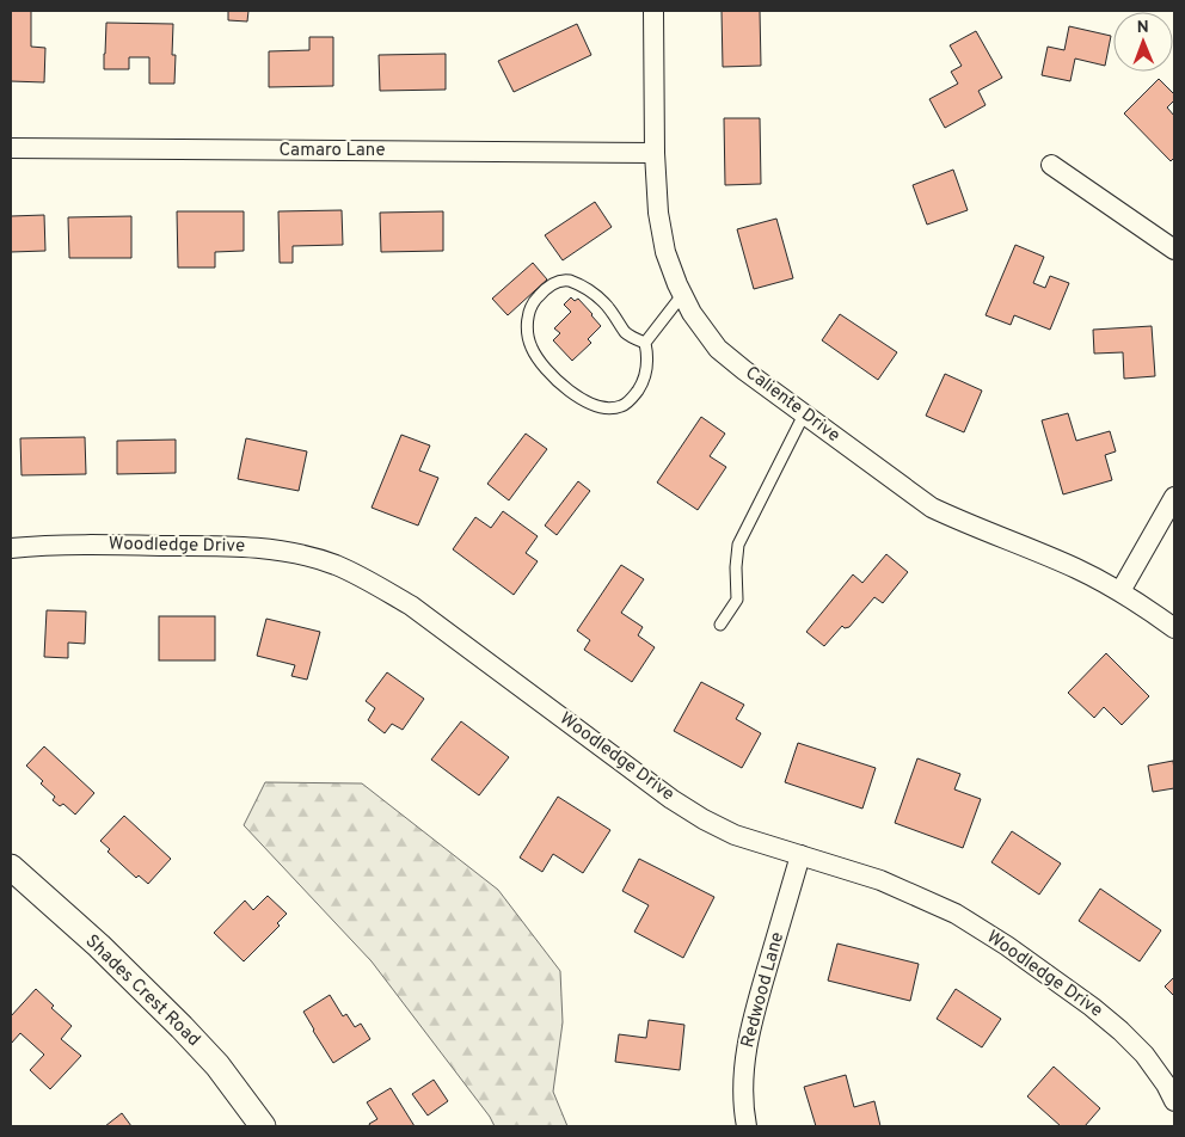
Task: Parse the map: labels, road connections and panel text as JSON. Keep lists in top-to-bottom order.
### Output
{
  "streets": {
    "street": [
      "Camaro Lane",
      "Caliente Drive",
      "Woodledge Drive",
      "Redwood Lane",
      "Shades Crest Road"
    ]
  },
  "crossings": [
    ["Camaro Lane", "Caliente Drive"],
    ["Woodledge Drive", "Redwood Lane"]
  ],
  "north": "top"
}
